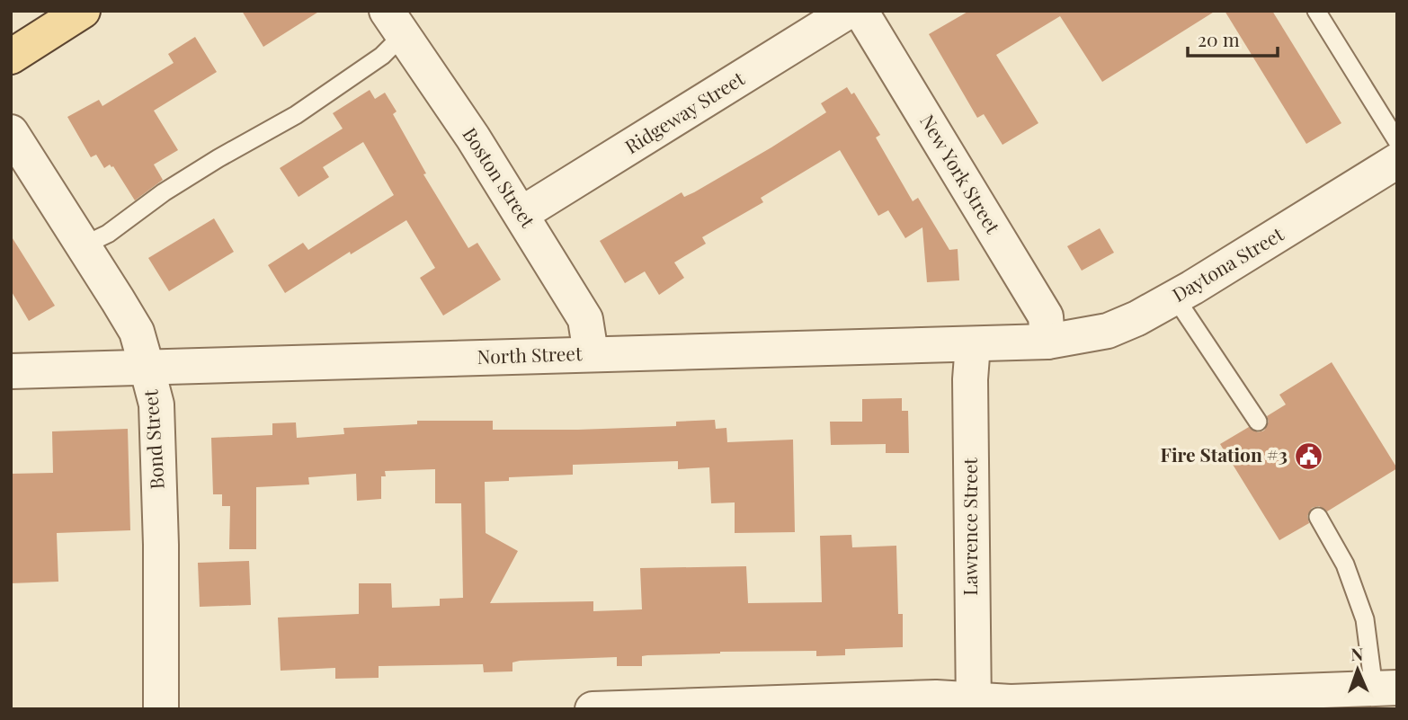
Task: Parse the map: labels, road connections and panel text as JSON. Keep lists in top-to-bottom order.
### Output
{
  "streets": {
    "street": [
      "Ridgeway Street",
      "New York Street",
      "Boston Street",
      "Daytona Street",
      "North Street",
      "Bond Street",
      "Lawrence Street"
    ]
  },
  "crossings": [
    ["Ridgeway Street", "Boston Street"],
    ["New York Street", "Daytona Street"],
    ["New York Street", "North Street"],
    ["Boston Street", "North Street"],
    ["Daytona Street", "North Street"],
    ["North Street", "Bond Street"],
    ["North Street", "Lawrence Street"]
  ],
  "places": {
    "public building": ["Fire Station #3"]
  },
  "scale_bar": "20 m",
  "north": "top"
}
